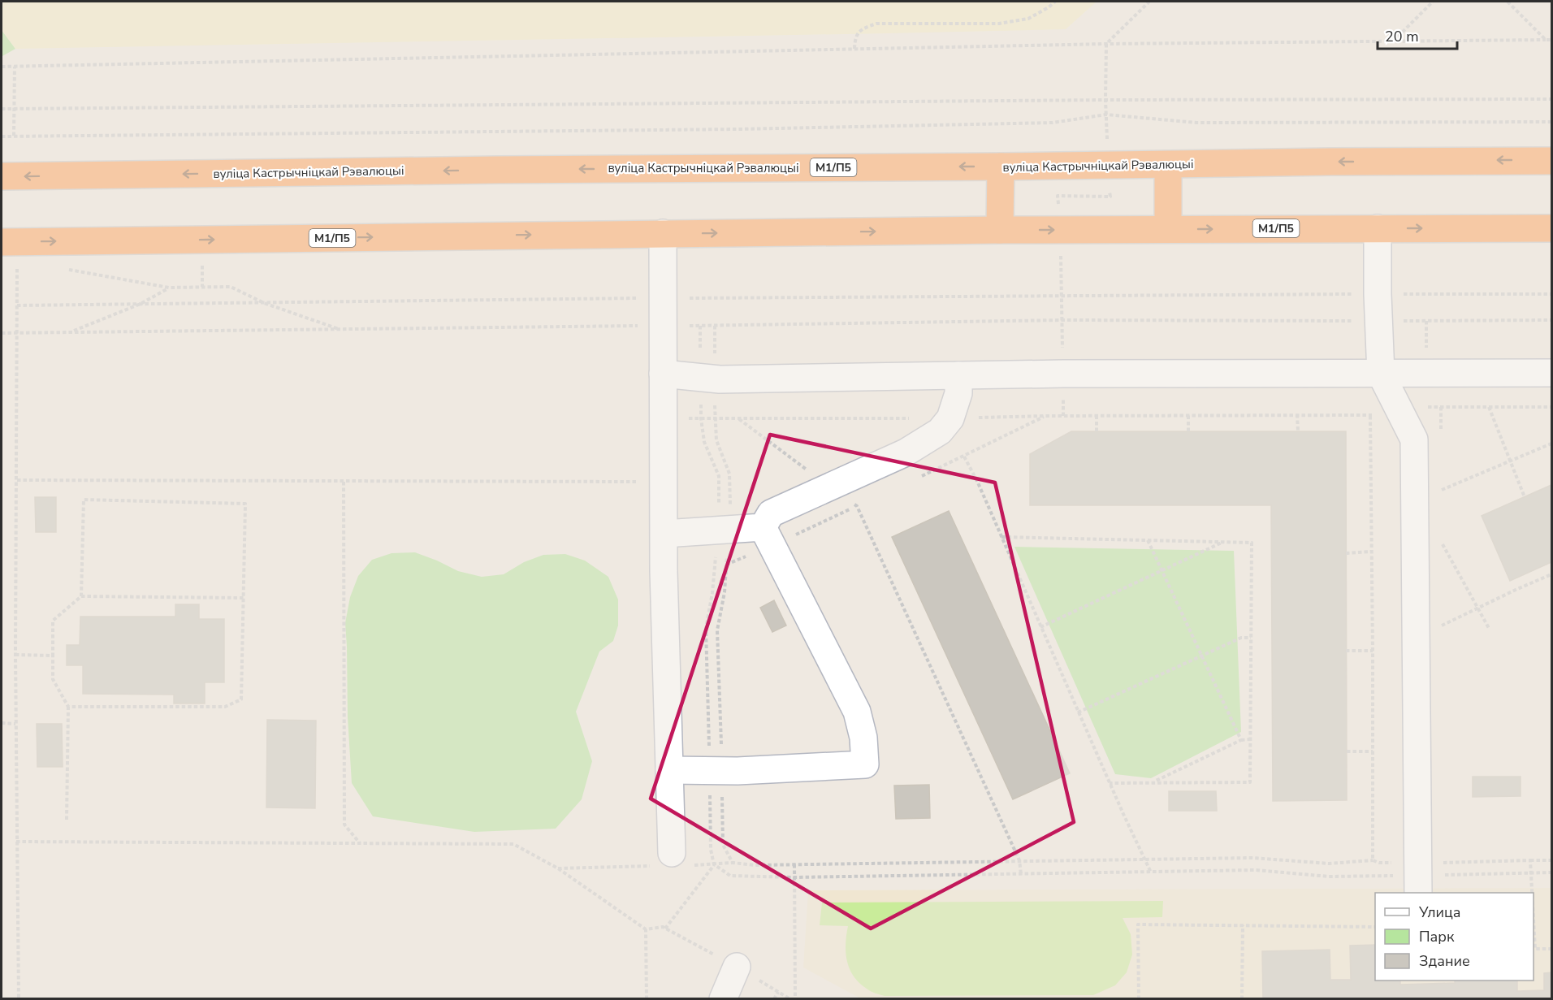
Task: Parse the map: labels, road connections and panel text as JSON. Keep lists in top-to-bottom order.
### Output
{
  "streets": {
    "highway": ["вуліца Кастрычніцкай Рэвалюцыі", "М1/П5"]
  },
  "legend": ["Улица", "Парк", "Здание"],
  "scale_bar": "20 m"
}
